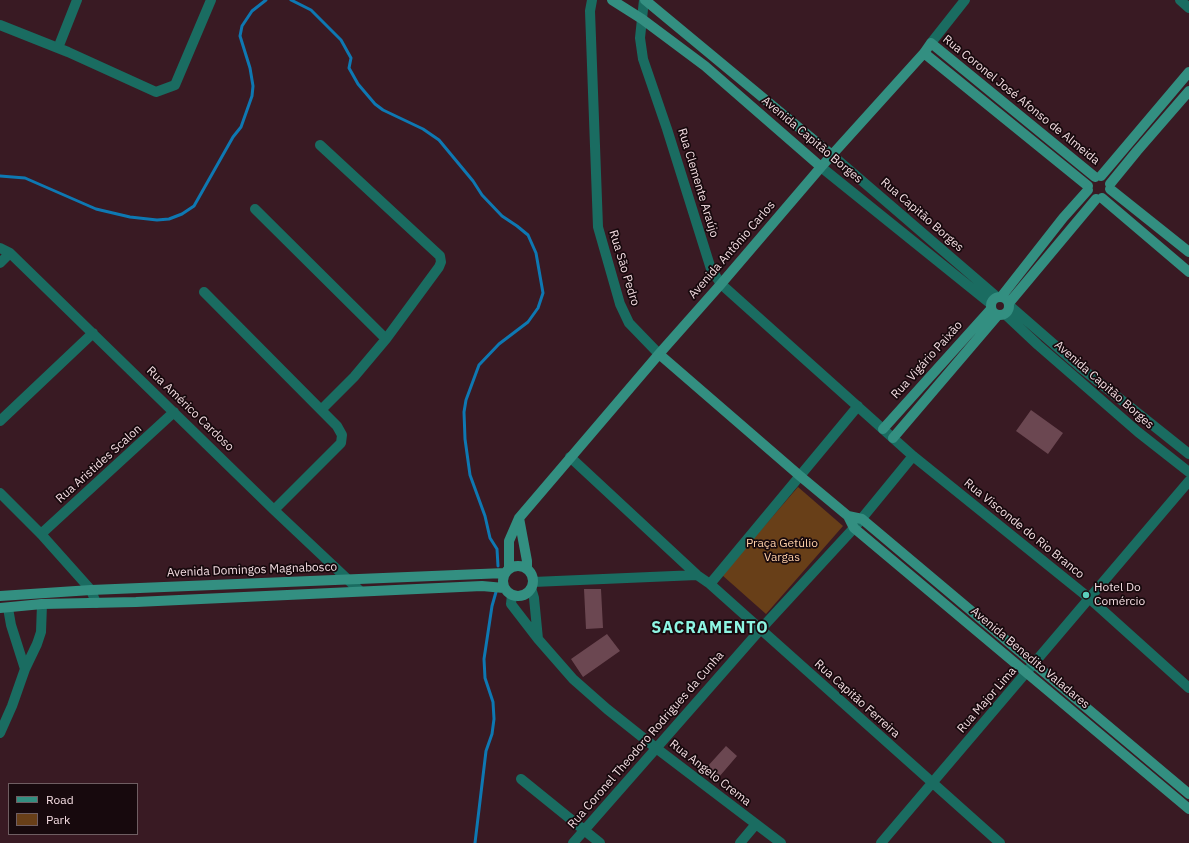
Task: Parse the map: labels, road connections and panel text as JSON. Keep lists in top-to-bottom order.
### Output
{
  "streets": {
    "main road": [
      "Rua Coronel José Afonso de Almeida",
      "Avenida Capitão Borges",
      "Rua Capitão Borges",
      "Avenida Antônio Carlos",
      "Rua São Pedro",
      "Rua Vigário Paixão",
      "Avenida Domingos Magnabosco",
      "Avenida Benedito Valadares"
    ],
    "street": [
      "Rua Clemente Araújo",
      "Rua Américo Cardoso",
      "Rua Aristides Scalon",
      "Rua Visconde do Rio Branco",
      "Rua Capitão Ferreira",
      "Rua Major Lima",
      "Rua Coronel Theodoro Rodrigues da Cunha",
      "Rua Angelo Crema"
    ]
  },
  "crossings": [
    ["Rua Coronel José Afonso de Almeida", "Avenida Antônio Carlos"],
    ["Rua Coronel José Afonso de Almeida", "Rua Vigário Paixão"],
    ["Avenida Capitão Borges", "Rua Clemente Araújo"],
    ["Avenida Capitão Borges", "Rua Capitão Borges"],
    ["Avenida Capitão Borges", "Avenida Antônio Carlos"],
    ["Avenida Capitão Borges", "Rua Vigário Paixão"],
    ["Rua Clemente Araújo", "Rua Capitão Borges"],
    ["Rua Clemente Araújo", "Avenida Antônio Carlos"],
    ["Rua Clemente Araújo", "Rua Vigário Paixão"],
    ["Rua Clemente Araújo", "Rua Visconde do Rio Branco"],
    ["Rua Clemente Araújo", "Rua Coronel Theodoro Rodrigues da Cunha"],
    ["Rua Capitão Borges", "Avenida Antônio Carlos"],
    ["Rua Capitão Borges", "Rua Vigário Paixão"],
    ["Avenida Antônio Carlos", "Rua São Pedro"],
    ["Avenida Antônio Carlos", "Avenida Domingos Magnabosco"],
    ["Avenida Antônio Carlos", "Rua Capitão Ferreira"],
    ["Avenida Antônio Carlos", "Rua Angelo Crema"],
    ["Rua São Pedro", "Avenida Benedito Valadares"],
    ["Rua São Pedro", "Rua Coronel Theodoro Rodrigues da Cunha"],
    ["Rua Américo Cardoso", "Rua Aristides Scalon"],
    ["Rua Américo Cardoso", "Avenida Domingos Magnabosco"],
    ["Rua Visconde do Rio Branco", "Rua Major Lima"],
    ["Rua Visconde do Rio Branco", "Rua Coronel Theodoro Rodrigues da Cunha"],
    ["Avenida Domingos Magnabosco", "Rua Angelo Crema"],
    ["Avenida Benedito Valadares", "Rua Major Lima"],
    ["Avenida Benedito Valadares", "Rua Coronel Theodoro Rodrigues da Cunha"],
    ["Rua Capitão Ferreira", "Rua Major Lima"],
    ["Rua Capitão Ferreira", "Rua Coronel Theodoro Rodrigues da Cunha"],
    ["Rua Coronel Theodoro Rodrigues da Cunha", "Rua Angelo Crema"]
  ],
  "districts": ["SACRAMENTO"],
  "parks": ["Praça Getúlio Vargas"],
  "places": ["Hotel Do Comércio"],
  "legend": ["Road", "Park"]
}
